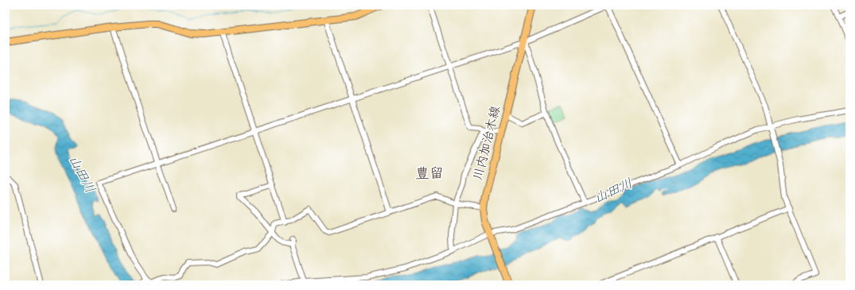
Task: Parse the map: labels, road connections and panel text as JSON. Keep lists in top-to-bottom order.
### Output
{
  "streets": {
    "main road": ["川内加治木線"]
  },
  "districts": ["豊留"],
  "water": ["山田川"]
}
